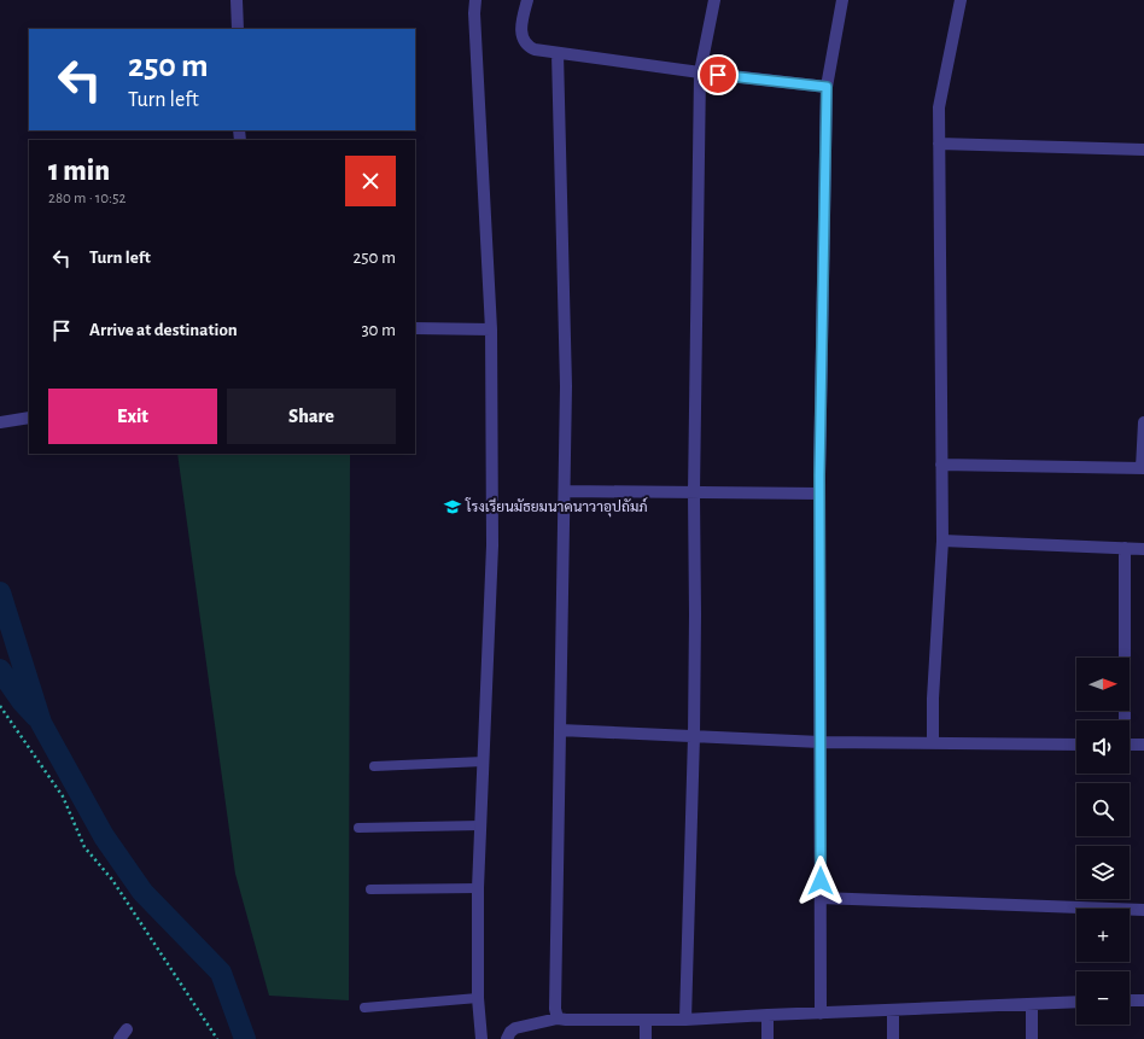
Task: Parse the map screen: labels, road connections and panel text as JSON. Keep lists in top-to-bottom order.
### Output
{
  "places": {
    "school or university": ["โรงเรียนมัธยมนาคนาวาอุปถัมภ์"]
  },
  "north": "right",
  "page": {
    "turn": ["250 m", "Turn left"],
    "heading": ["1 min", "280 m · 10:52"],
    "list": [
      {
        "name": "Turn left",
        "value": "250 m"
      },
      {
        "name": "Arrive at destination",
        "value": "30 m"
      }
    ],
    "buttons": ["Exit", "Share"],
    "map_buttons": ["+", "−"]
  }
}
